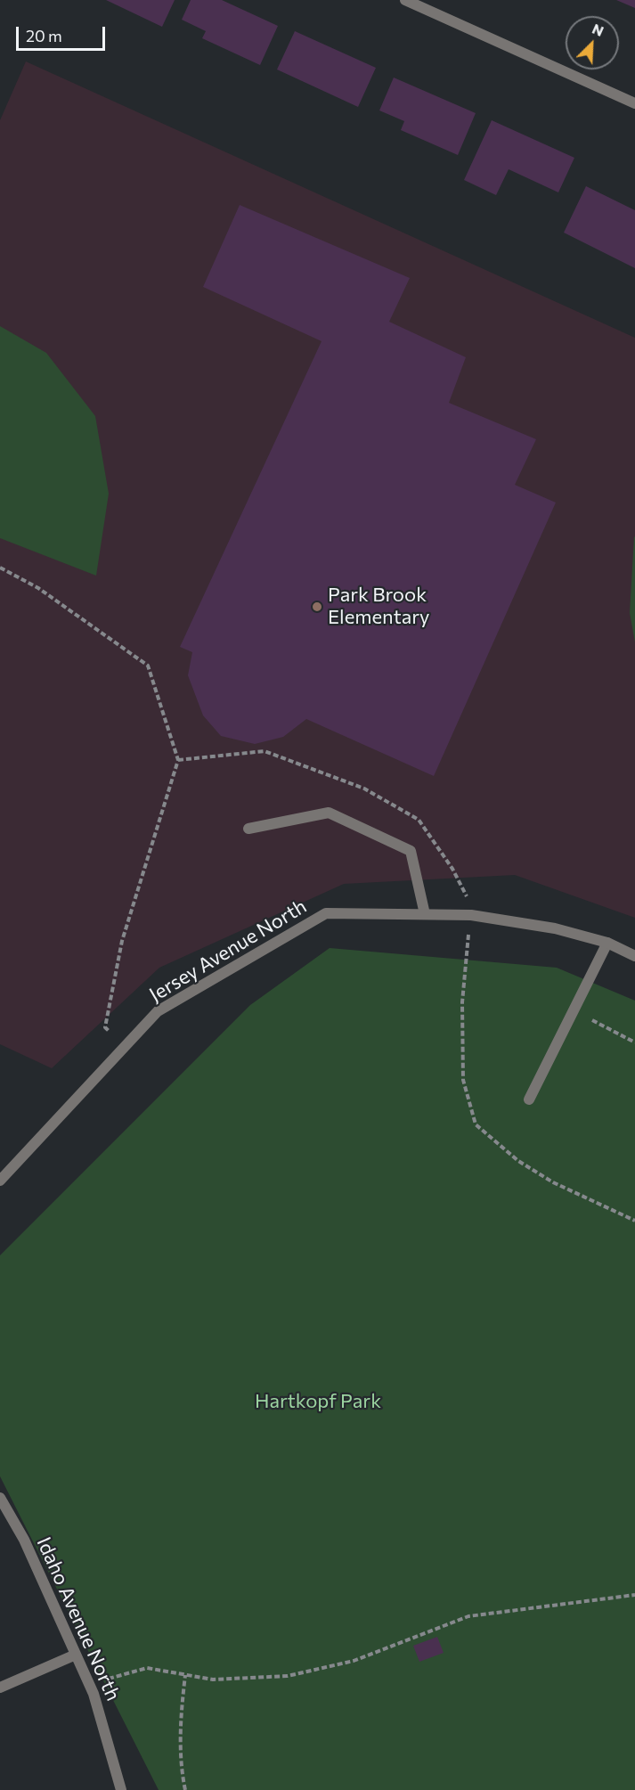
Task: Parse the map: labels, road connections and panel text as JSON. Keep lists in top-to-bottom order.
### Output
{
  "streets": {
    "street": ["Jersey Avenue North", "Idaho Avenue North"]
  },
  "parks": ["Hartkopf Park"],
  "places": ["Park Brook Elementary"],
  "scale_bar": "20 m",
  "north": "top right"
}
